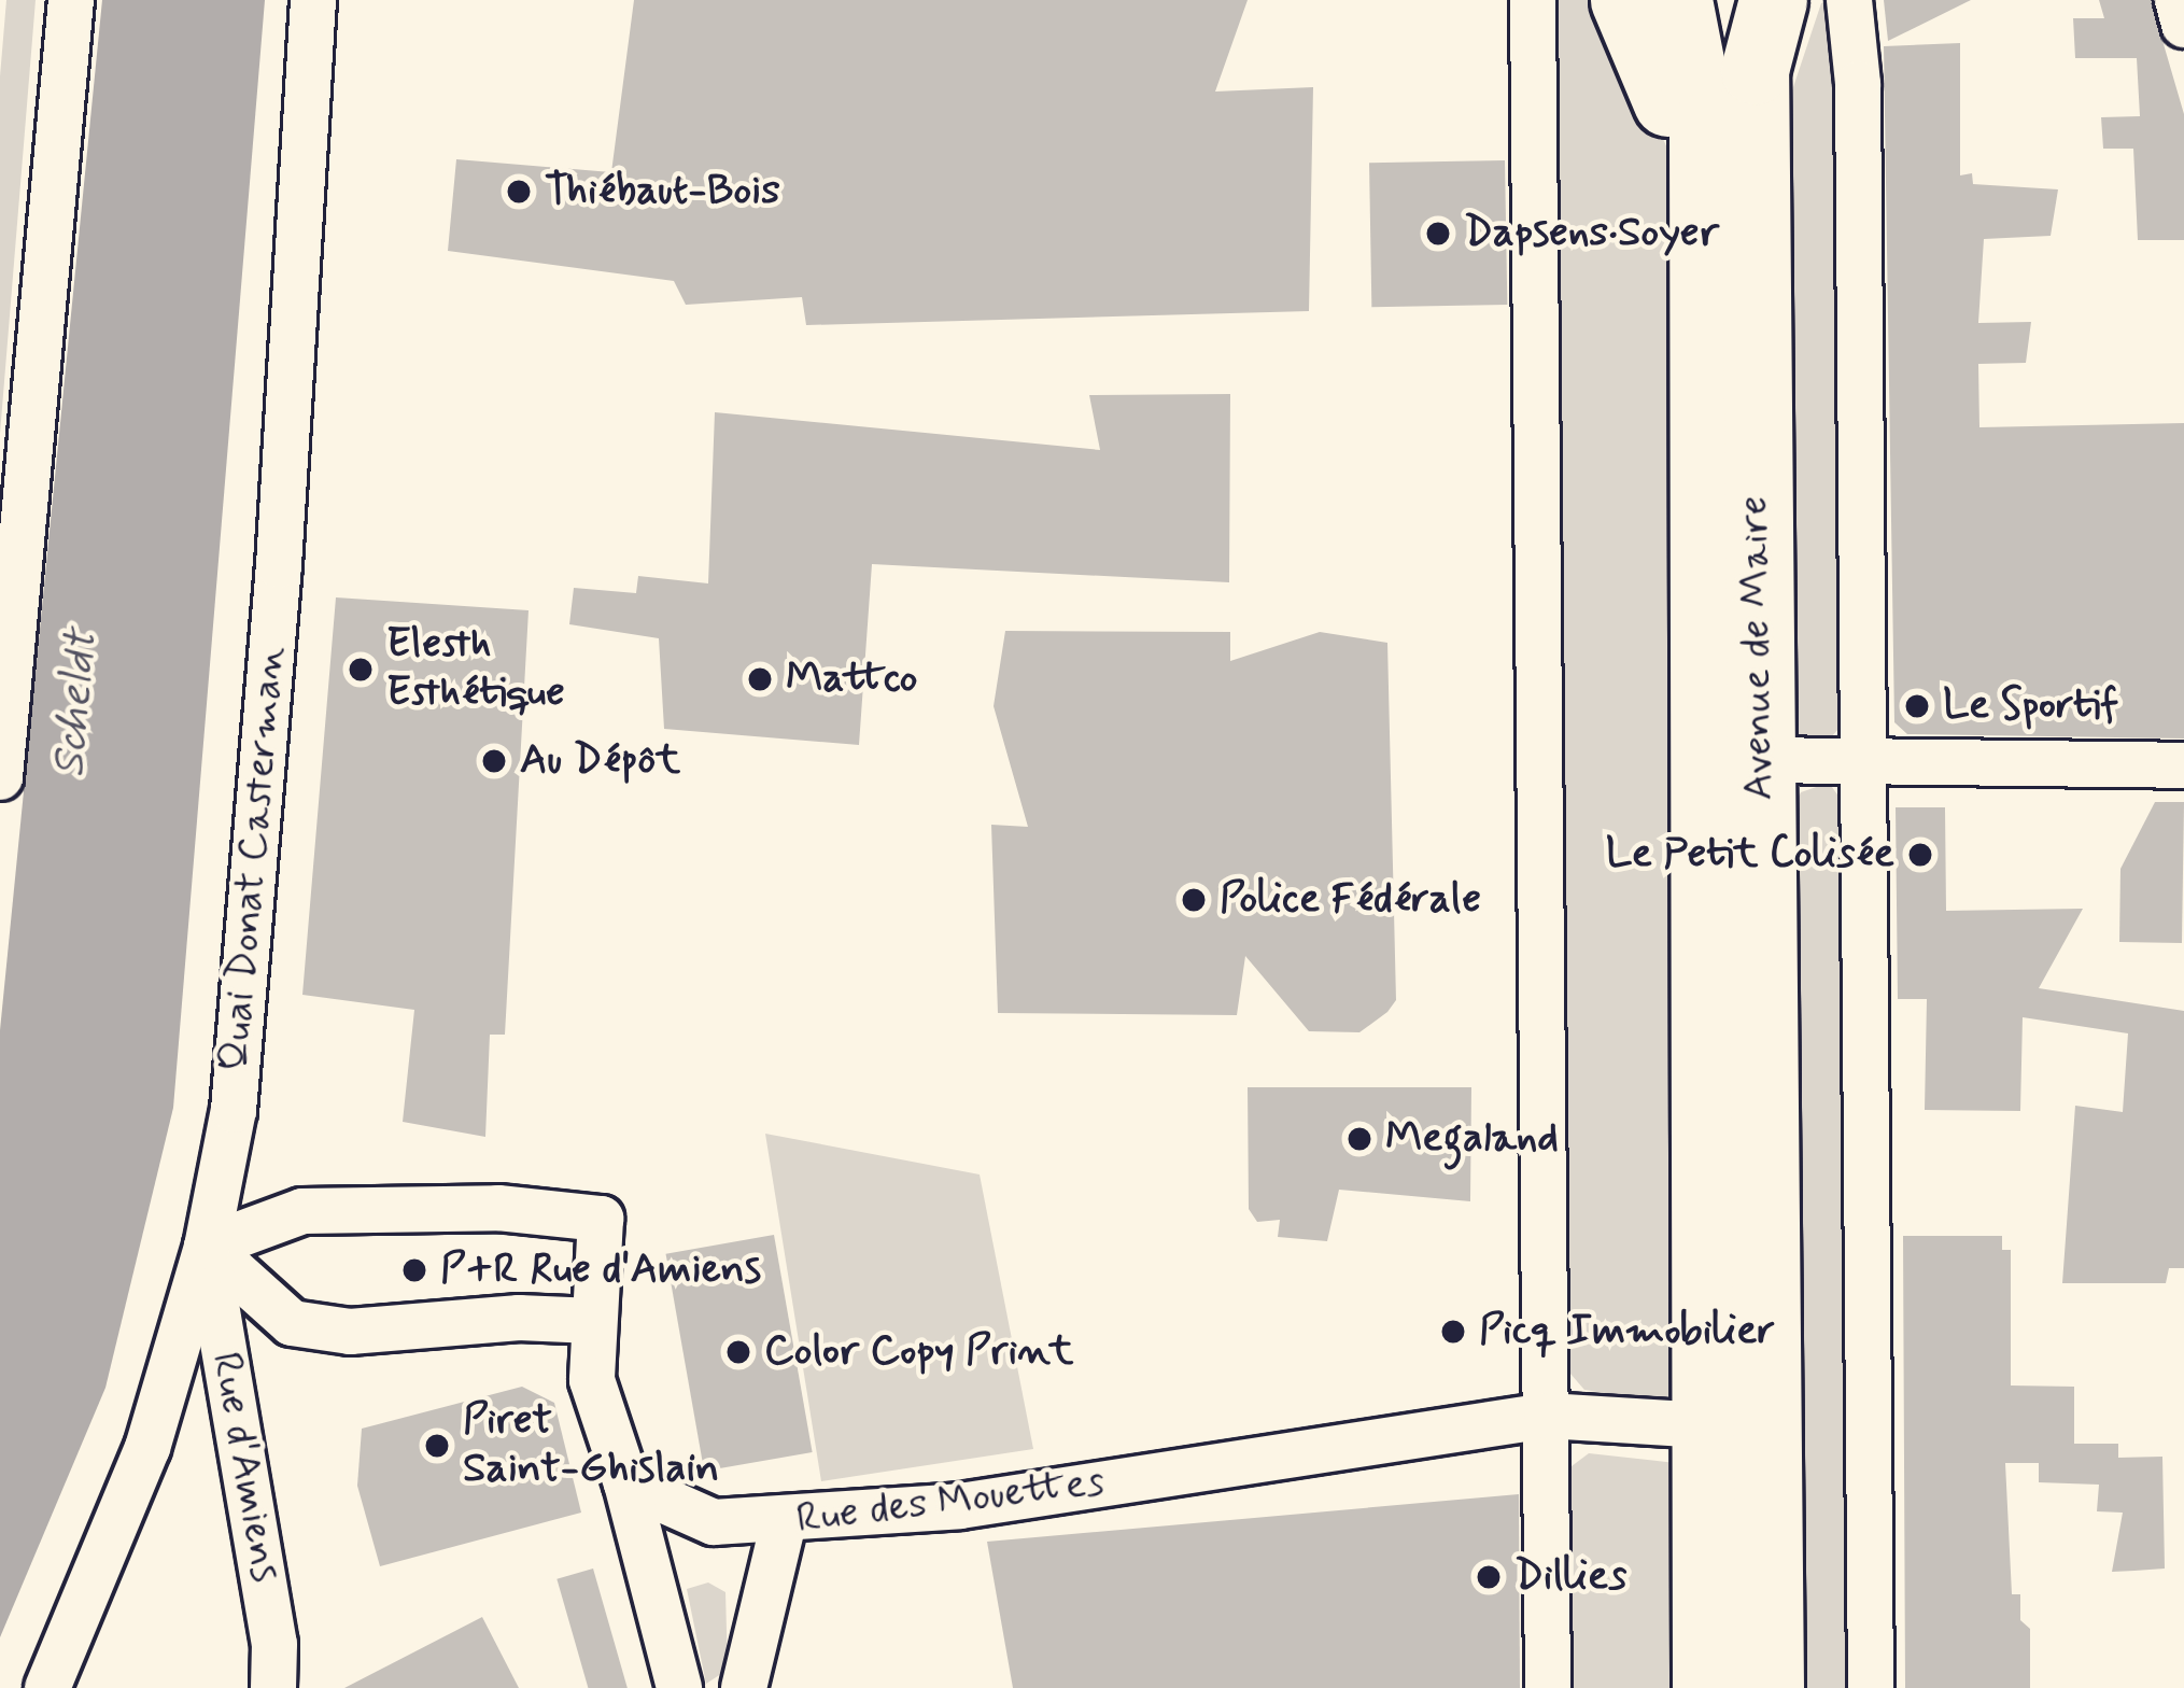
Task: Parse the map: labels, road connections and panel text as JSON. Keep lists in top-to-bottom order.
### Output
{
  "streets": {
    "main road": ["Avenue de Maire"],
    "street": ["Quai Donat Casterman", "Rue d'Amiens", "Rue des Mouettes"]
  },
  "crossings": [
    ["Quai Donat Casterman", "Rue d'Amiens"]
  ],
  "water": ["Scheldt"],
  "places": [
    "Thiébaut-Bois",
    "Dapsens·Soyer",
    "Elesth Esthétique",
    "Mattco",
    "Le Sportif",
    "Au Dépôt",
    "Le Petit Colisée",
    "Police Fédérale",
    "Megaland",
    "P+R Rue d'Amiens",
    "Picq Immobilier",
    "Color Copy Print",
    "Piret Saint-Ghislain",
    "Dillies"
  ]
}
